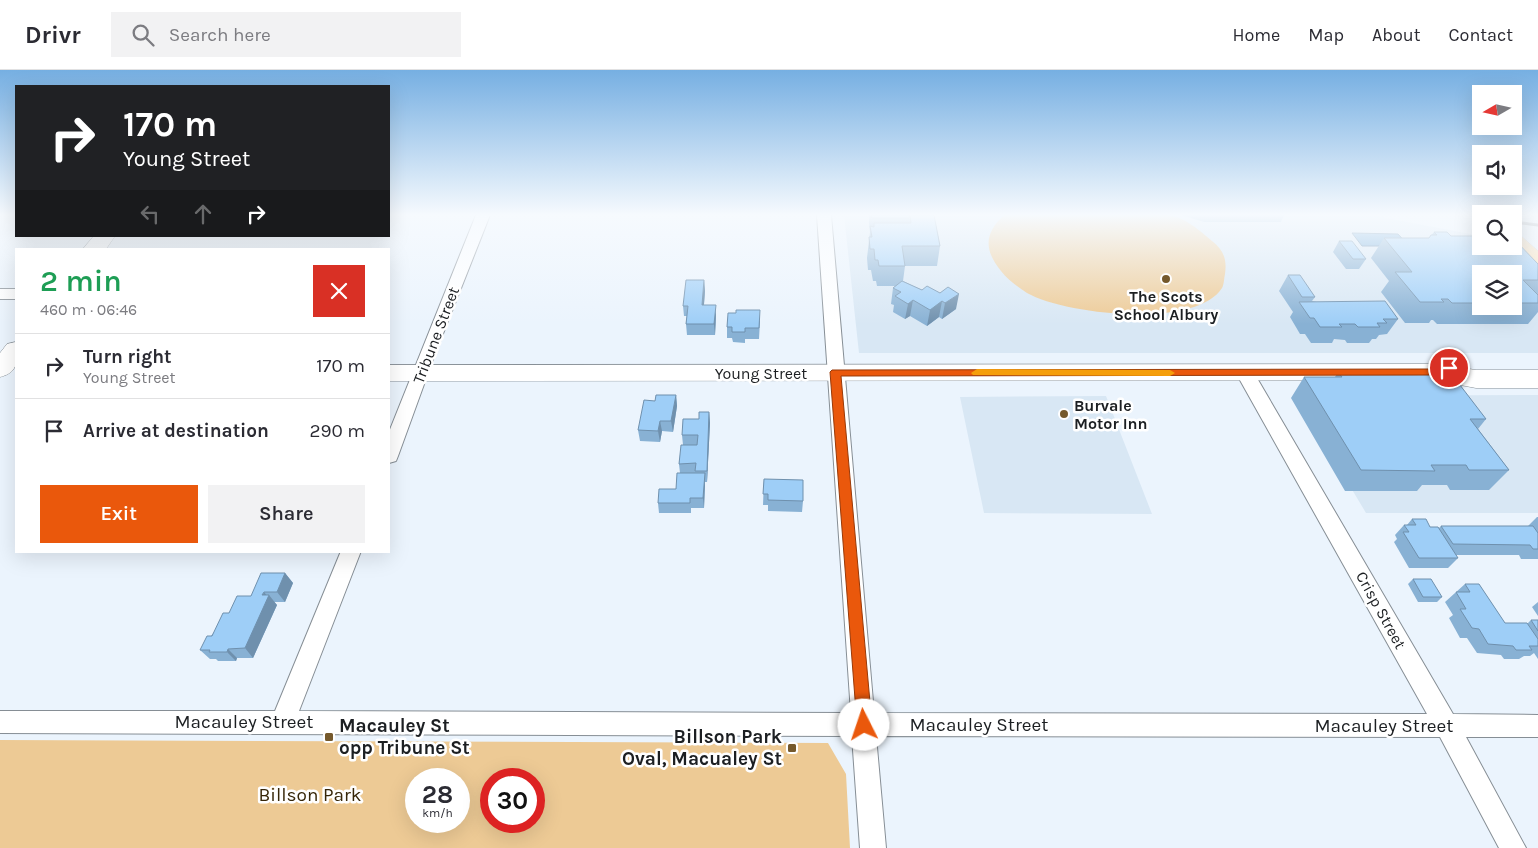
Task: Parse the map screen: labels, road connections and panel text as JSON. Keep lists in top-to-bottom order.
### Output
{
  "streets": {
    "main road": ["Young Street"],
    "street": ["Tribune Street", "Crisp Street", "Macauley Street"]
  },
  "crossings": [
    ["Tribune Street", "Young Street"],
    ["Young Street", "Crisp Street"],
    ["Crisp Street", "Macauley Street"]
  ],
  "parks": ["Billson Park"],
  "places": {
    "other": ["The Scots School Albury", "Burvale Motor Inn"],
    "transit": ["Macauley St opp Tribune St", "Billson Park Oval, Macualey St"]
  },
  "north": "left",
  "page": {
    "header": "Drivr",
    "search": "Search here",
    "nav": [
      "Home",
      "Map",
      "About",
      "Contact"
    ],
    "turn": ["170 m", "Young Street"],
    "heading": ["2 min", "460 m · 06:46"],
    "list": [
      {
        "name": "Turn right",
        "note": "Young Street",
        "value": "170 m"
      },
      {
        "name": "Arrive at destination",
        "value": "290 m"
      }
    ],
    "buttons": ["Exit", "Share"],
    "speed": "28 km/h",
    "limit": "30"
  }
}
